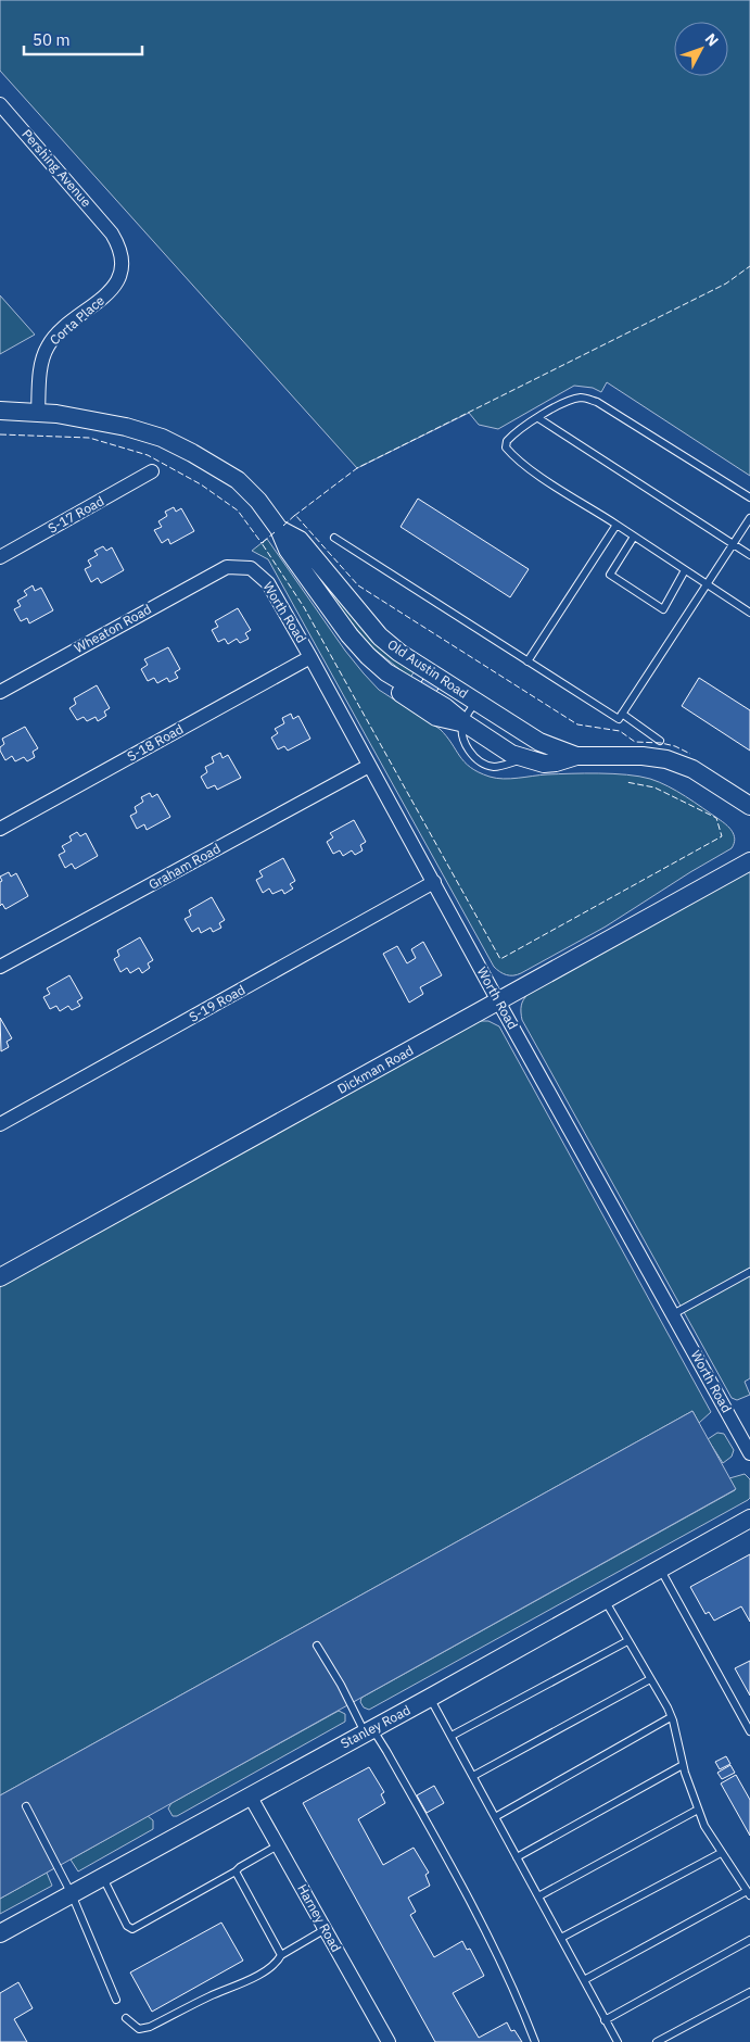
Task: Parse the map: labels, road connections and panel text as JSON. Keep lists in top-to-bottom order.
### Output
{
  "streets": {
    "street": [
      "Pershing Avenue",
      "Corta Place",
      "S-17 Road",
      "Worth Road",
      "Wheaton Road",
      "Old Austin Road",
      "S-18 Road",
      "Graham Road",
      "S-19 Road",
      "Dickman Road",
      "Stanley Road",
      "Harney Road"
    ]
  },
  "crossings": [
    ["Pershing Avenue", "Corta Place"],
    ["Corta Place", "Old Austin Road"],
    ["Worth Road", "Wheaton Road"],
    ["Worth Road", "S-18 Road"],
    ["Worth Road", "Graham Road"],
    ["Worth Road", "S-19 Road"],
    ["Worth Road", "Dickman Road"],
    ["Stanley Road", "Harney Road"]
  ],
  "scale_bar": "50 m",
  "north": "top right"
}
